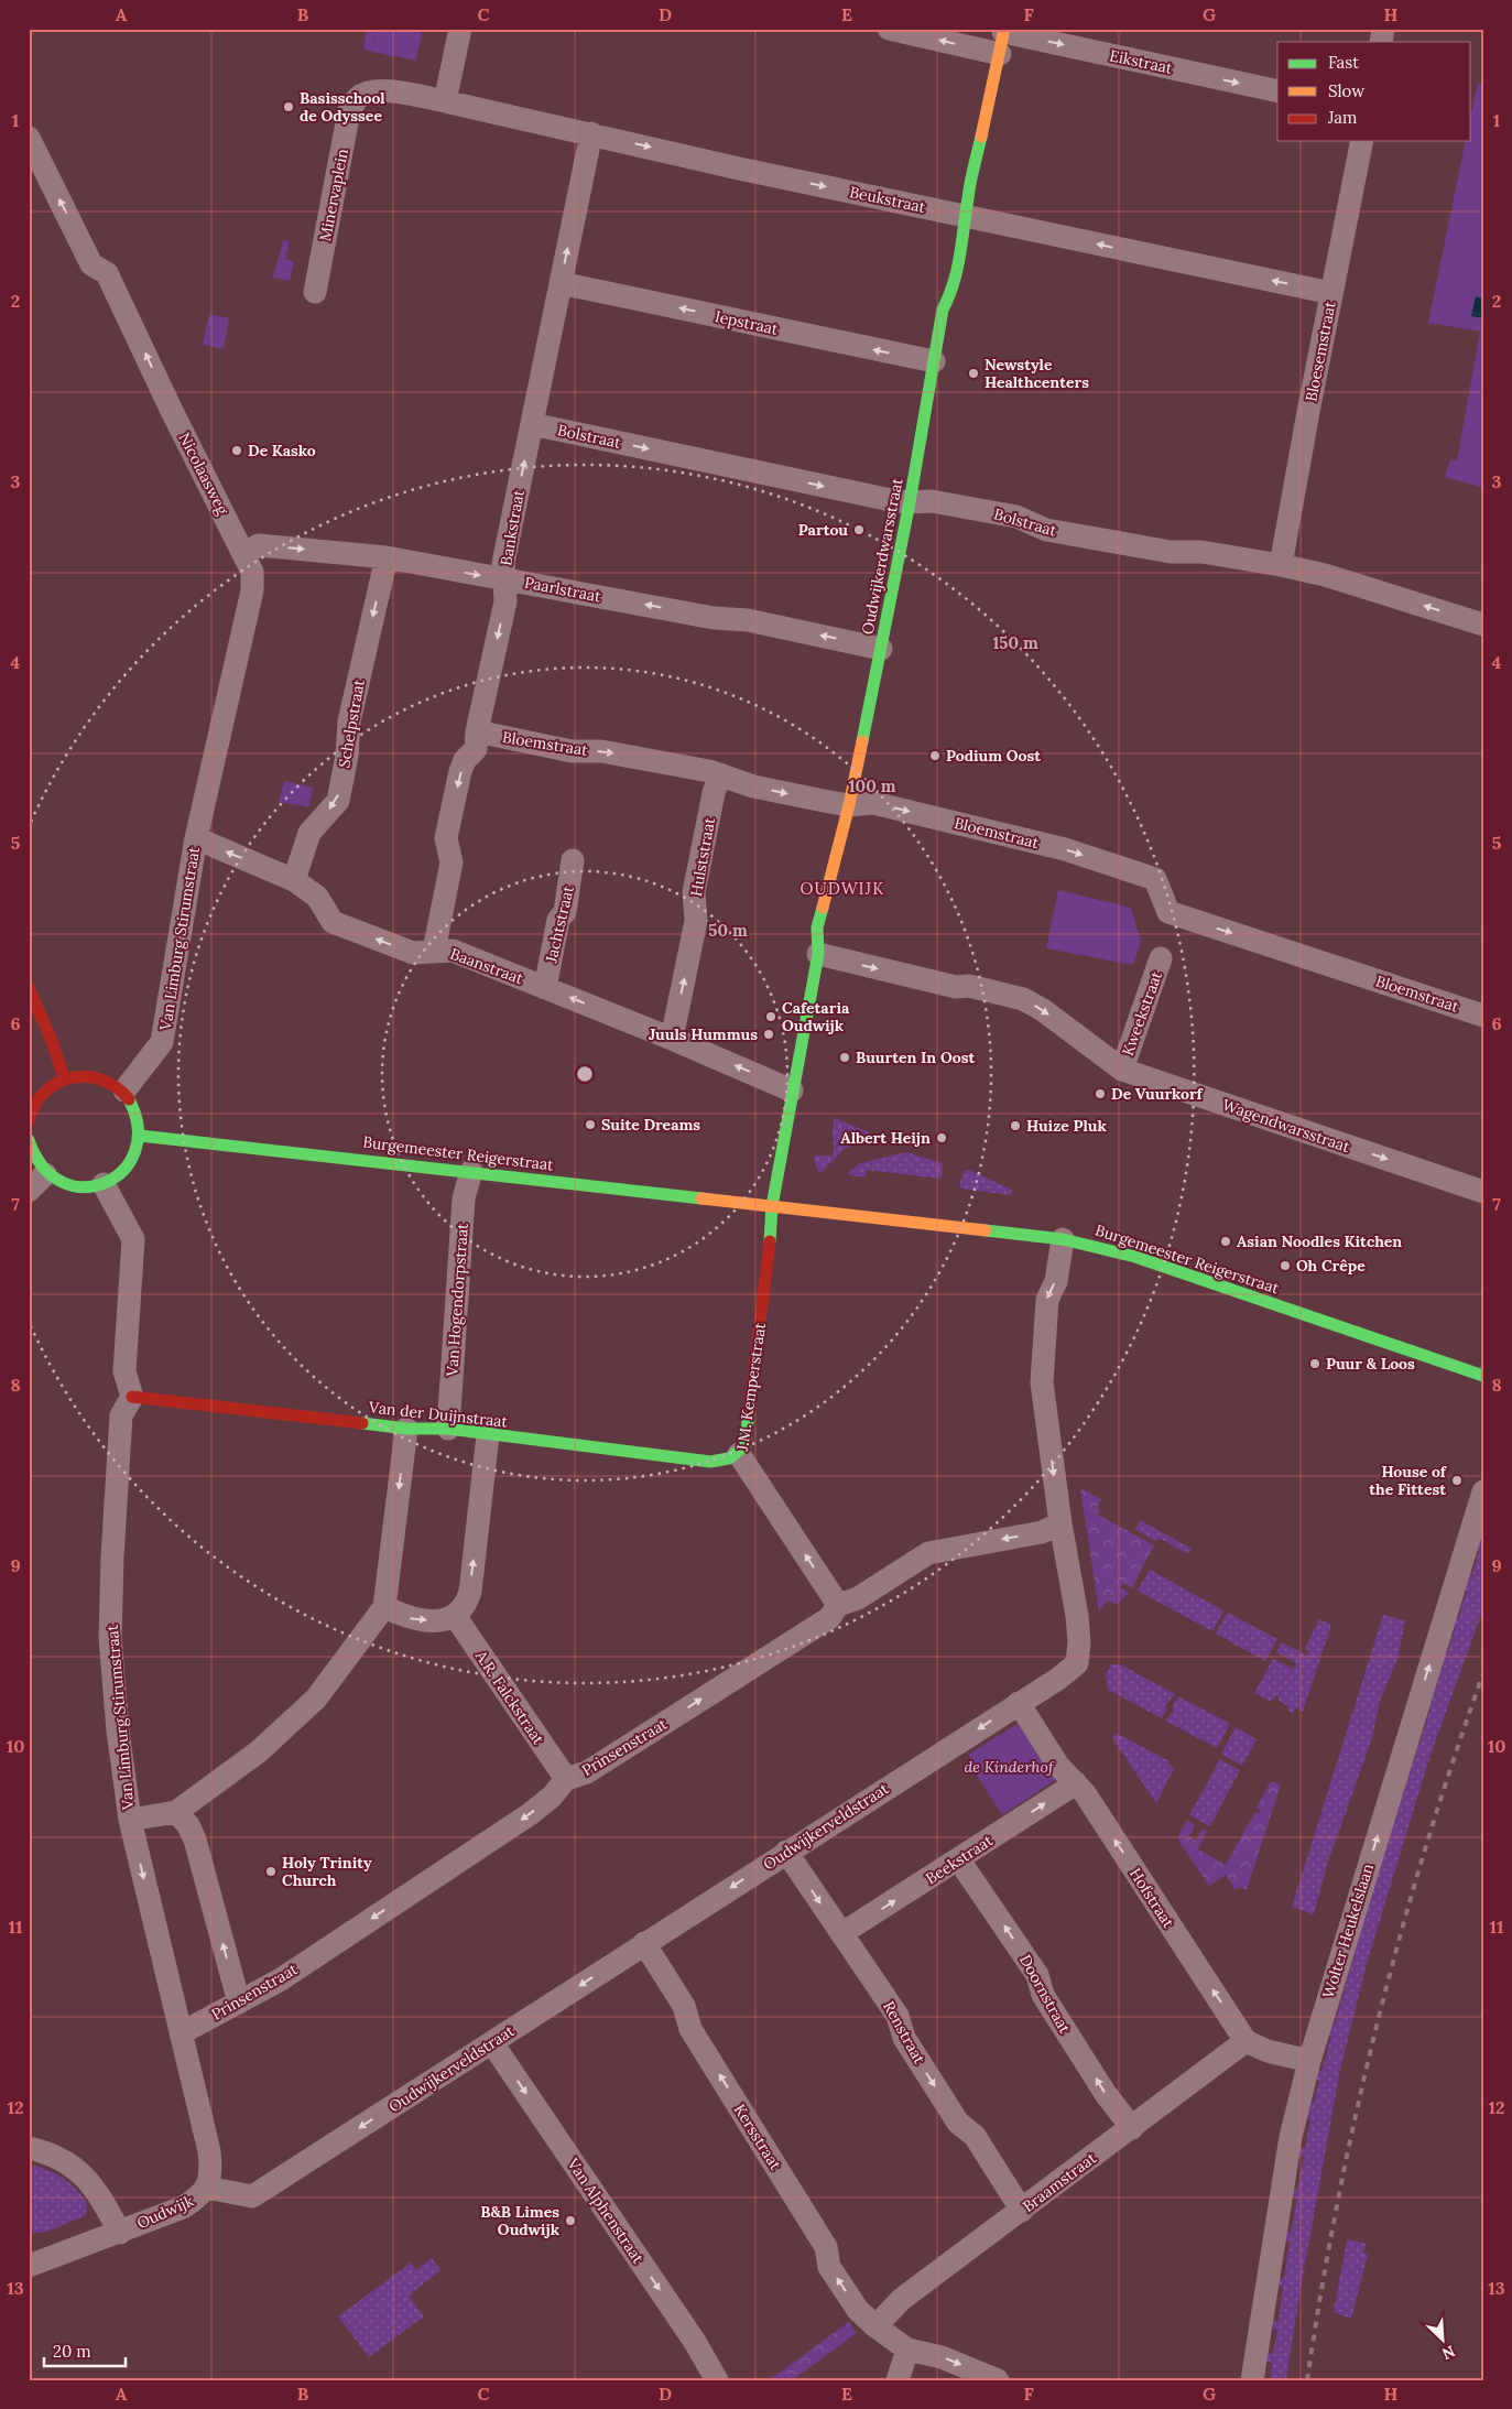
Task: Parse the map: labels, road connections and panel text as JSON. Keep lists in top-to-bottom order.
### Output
{
  "streets": {
    "street": [
      "Eikstraat",
      "Minervaplein",
      "Beukstraat",
      "Iepstraat",
      "Bloesemstraat",
      "Bolstraat",
      "Nicolaasweg",
      "Bankstraat",
      "Oudwijkerdwarsstraat",
      "Paarlstraat",
      "Schelpstraat",
      "Bloemstraat",
      "Hulststraat",
      "Jachtstraat",
      "Van Limburg Stirumstraat",
      "Baanstraat",
      "Kweekstraat",
      "Wagendwarsstraat",
      "Burgemeester Reigerstraat",
      "Van Hogendorpstraat",
      "J.M. Kemperstraat",
      "Van der Duijnstraat",
      "A.R. Falckstraat",
      "Prinsenstraat",
      "Oudwijkerveldstraat",
      "Beekstraat",
      "Hofstraat",
      "Wolter Heukelslaan",
      "Doornstraat",
      "Renstraat",
      "Kersstraat",
      "Braamstraat",
      "Van Alphenstraat",
      "Oudwijk"
    ]
  },
  "crossings": [
    ["Eikstraat", "Oudwijkerdwarsstraat"],
    ["Minervaplein", "Beukstraat"],
    ["Beukstraat", "Bloesemstraat"],
    ["Beukstraat", "Bankstraat"],
    ["Beukstraat", "Oudwijkerdwarsstraat"],
    ["Iepstraat", "Bankstraat"],
    ["Iepstraat", "Oudwijkerdwarsstraat"],
    ["Bloesemstraat", "Bolstraat"],
    ["Bolstraat", "Bankstraat"],
    ["Bolstraat", "Oudwijkerdwarsstraat"],
    ["Nicolaasweg", "Paarlstraat"],
    ["Nicolaasweg", "Van Limburg Stirumstraat"],
    ["Nicolaasweg", "Baanstraat"],
    ["Bankstraat", "Paarlstraat"],
    ["Bankstraat", "Bloemstraat"],
    ["Bankstraat", "Baanstraat"],
    ["Oudwijkerdwarsstraat", "Paarlstraat"],
    ["Oudwijkerdwarsstraat", "Bloemstraat"],
    ["Oudwijkerdwarsstraat", "Baanstraat"],
    ["Oudwijkerdwarsstraat", "Wagendwarsstraat"],
    ["Paarlstraat", "Schelpstraat"],
    ["Schelpstraat", "Baanstraat"],
    ["Bloemstraat", "Hulststraat"],
    ["Hulststraat", "Baanstraat"],
    ["Jachtstraat", "Baanstraat"],
    ["Van Limburg Stirumstraat", "Baanstraat"],
    ["Van Limburg Stirumstraat", "Van der Duijnstraat"],
    ["Van Limburg Stirumstraat", "Prinsenstraat"],
    ["Van Limburg Stirumstraat", "Oudwijkerveldstraat"],
    ["Van Limburg Stirumstraat", "Oudwijk"],
    ["Kweekstraat", "Wagendwarsstraat"],
    ["Burgemeester Reigerstraat", "Van Hogendorpstraat"],
    ["Burgemeester Reigerstraat", "J.M. Kemperstraat"],
    ["Burgemeester Reigerstraat", "Oudwijkerveldstraat"],
    ["Van Hogendorpstraat", "Van der Duijnstraat"],
    ["J.M. Kemperstraat", "Van der Duijnstraat"],
    ["J.M. Kemperstraat", "Prinsenstraat"],
    ["A.R. Falckstraat", "Prinsenstraat"],
    ["Prinsenstraat", "Oudwijkerveldstraat"],
    ["Oudwijkerveldstraat", "Hofstraat"],
    ["Oudwijkerveldstraat", "Renstraat"],
    ["Oudwijkerveldstraat", "Kersstraat"],
    ["Oudwijkerveldstraat", "Van Alphenstraat"],
    ["Oudwijkerveldstraat", "Oudwijk"],
    ["Beekstraat", "Hofstraat"],
    ["Beekstraat", "Doornstraat"],
    ["Beekstraat", "Renstraat"],
    ["Hofstraat", "Braamstraat"],
    ["Doornstraat", "Braamstraat"],
    ["Renstraat", "Braamstraat"],
    ["Kersstraat", "Braamstraat"]
  ],
  "one_way": [
    "Iepstraat",
    "Nicolaasweg",
    "Schelpstraat",
    "Bloemstraat",
    "Hulststraat",
    "Baanstraat",
    "Wagendwarsstraat",
    "J.M. Kemperstraat",
    "Oudwijkerveldstraat",
    "Beekstraat",
    "Hofstraat",
    "Wolter Heukelslaan",
    "Doornstraat",
    "Renstraat",
    "Kersstraat",
    "Van Alphenstraat"
  ],
  "districts": ["OUDWIJK"],
  "parks": ["de Kinderhof"],
  "places": [
    "Basisschool de Odyssee",
    "Newstyle Healthcenters",
    "De Kasko",
    "Partou",
    "Podium Oost",
    "Cafetaria Oudwijk",
    "Juuls Hummus",
    "Buurten In Oost",
    "De Vuurkorf",
    "Suite Dreams",
    "Huize Pluk",
    "Albert Heijn",
    "Asian Noodles Kitchen",
    "Oh Crêpe",
    "Puur & Loos",
    "House of the Fittest",
    "Holy Trinity Church",
    "B&B Limes Oudwijk"
  ],
  "legend": ["Fast", "Slow", "Jam"],
  "scale_bar": "20 m",
  "north": "bottom right",
  "grid": {
    "columns": [
      "A",
      "B",
      "C",
      "D",
      "E",
      "F",
      "G",
      "H"
    ],
    "rows": [
      "1",
      "2",
      "3",
      "4",
      "5",
      "6",
      "7",
      "8",
      "9",
      "10",
      "11",
      "12",
      "13"
    ]
  },
  "rings": ["150 m", "100 m", "50 m"]
}
